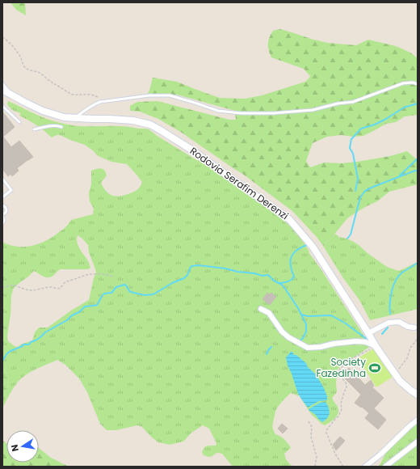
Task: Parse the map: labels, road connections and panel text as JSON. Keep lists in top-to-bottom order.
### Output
{
  "streets": {
    "main road": ["Rodovia Serafim Derenzi"]
  },
  "places": {
    "sports": ["Society Fazedinha"]
  },
  "north": "left"
}
